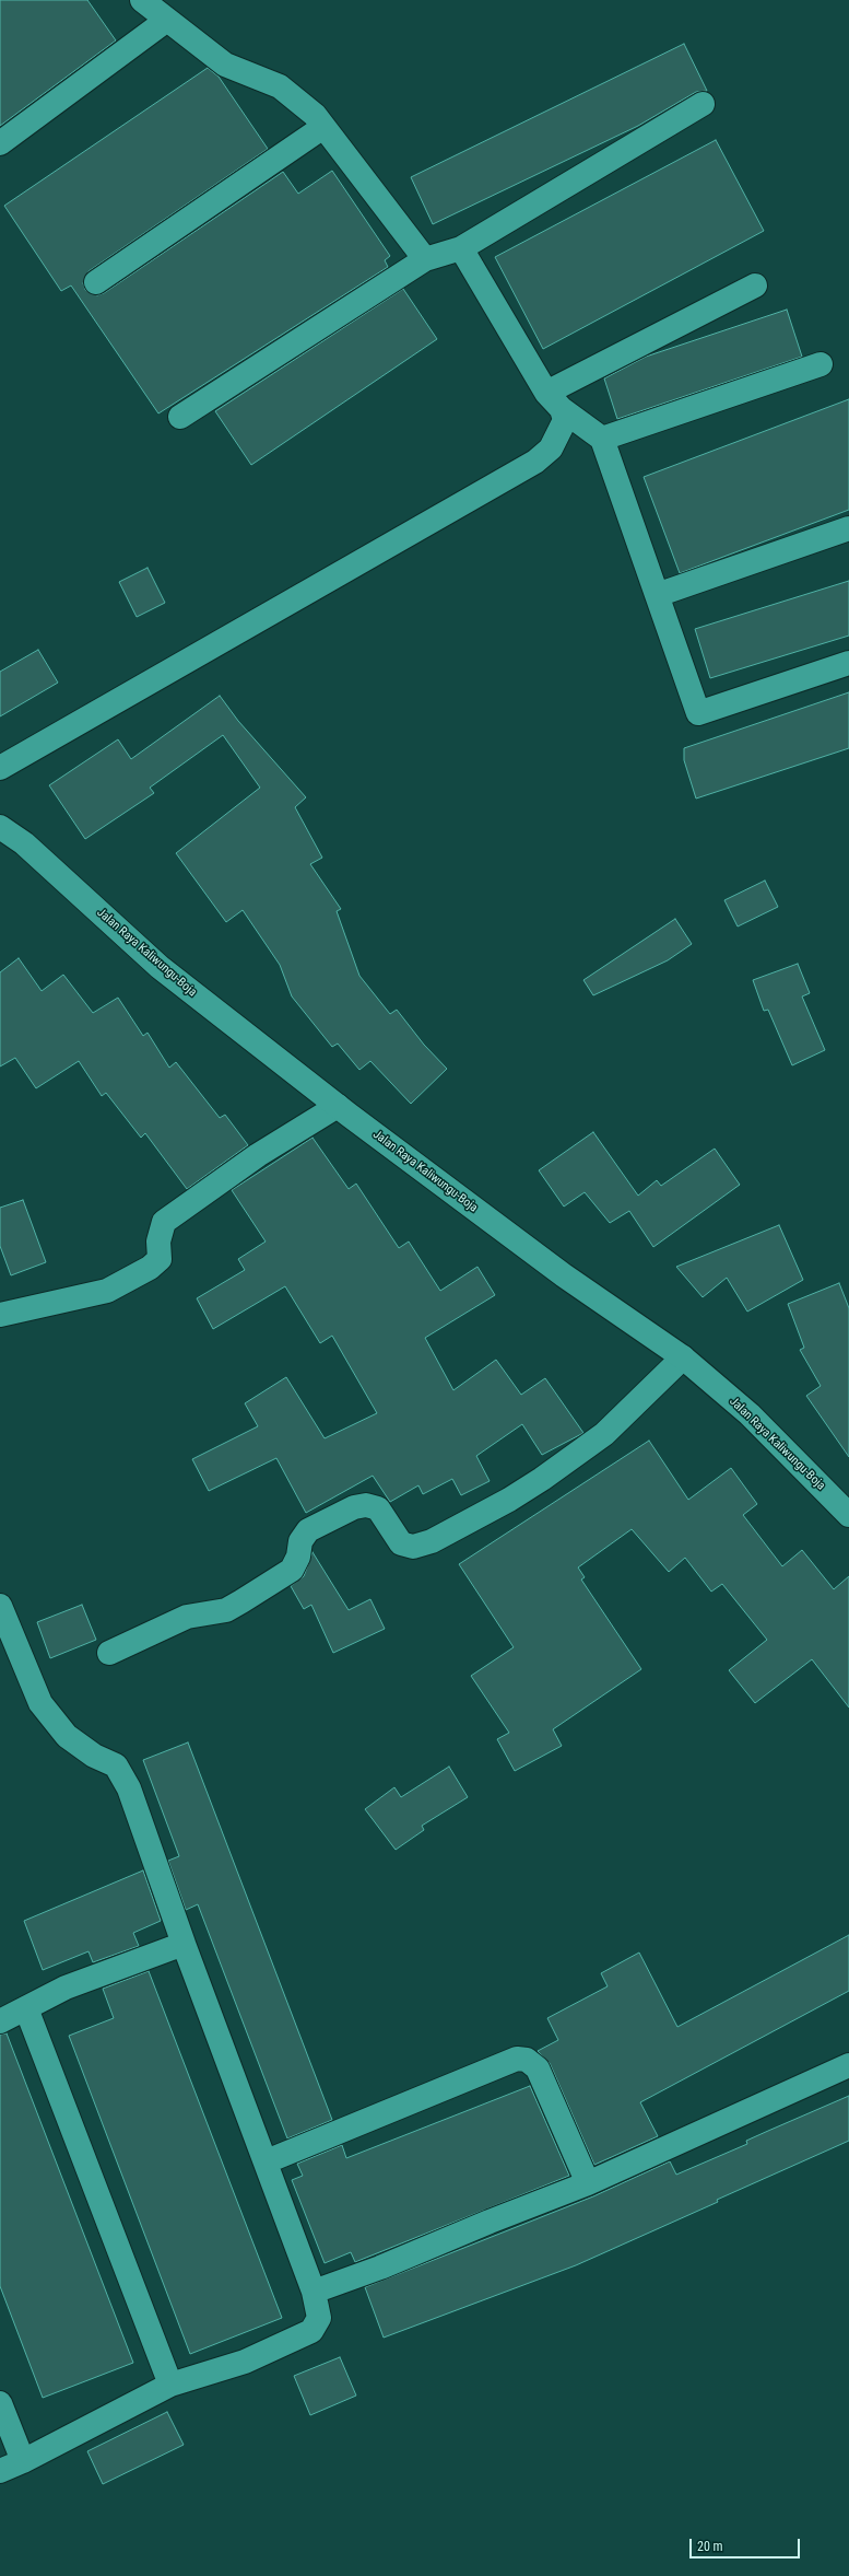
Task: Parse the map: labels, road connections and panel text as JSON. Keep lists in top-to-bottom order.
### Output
{
  "streets": {
    "street": ["Jalan Raya Kaliwungu-Boja"]
  },
  "scale_bar": "20 m"
}
